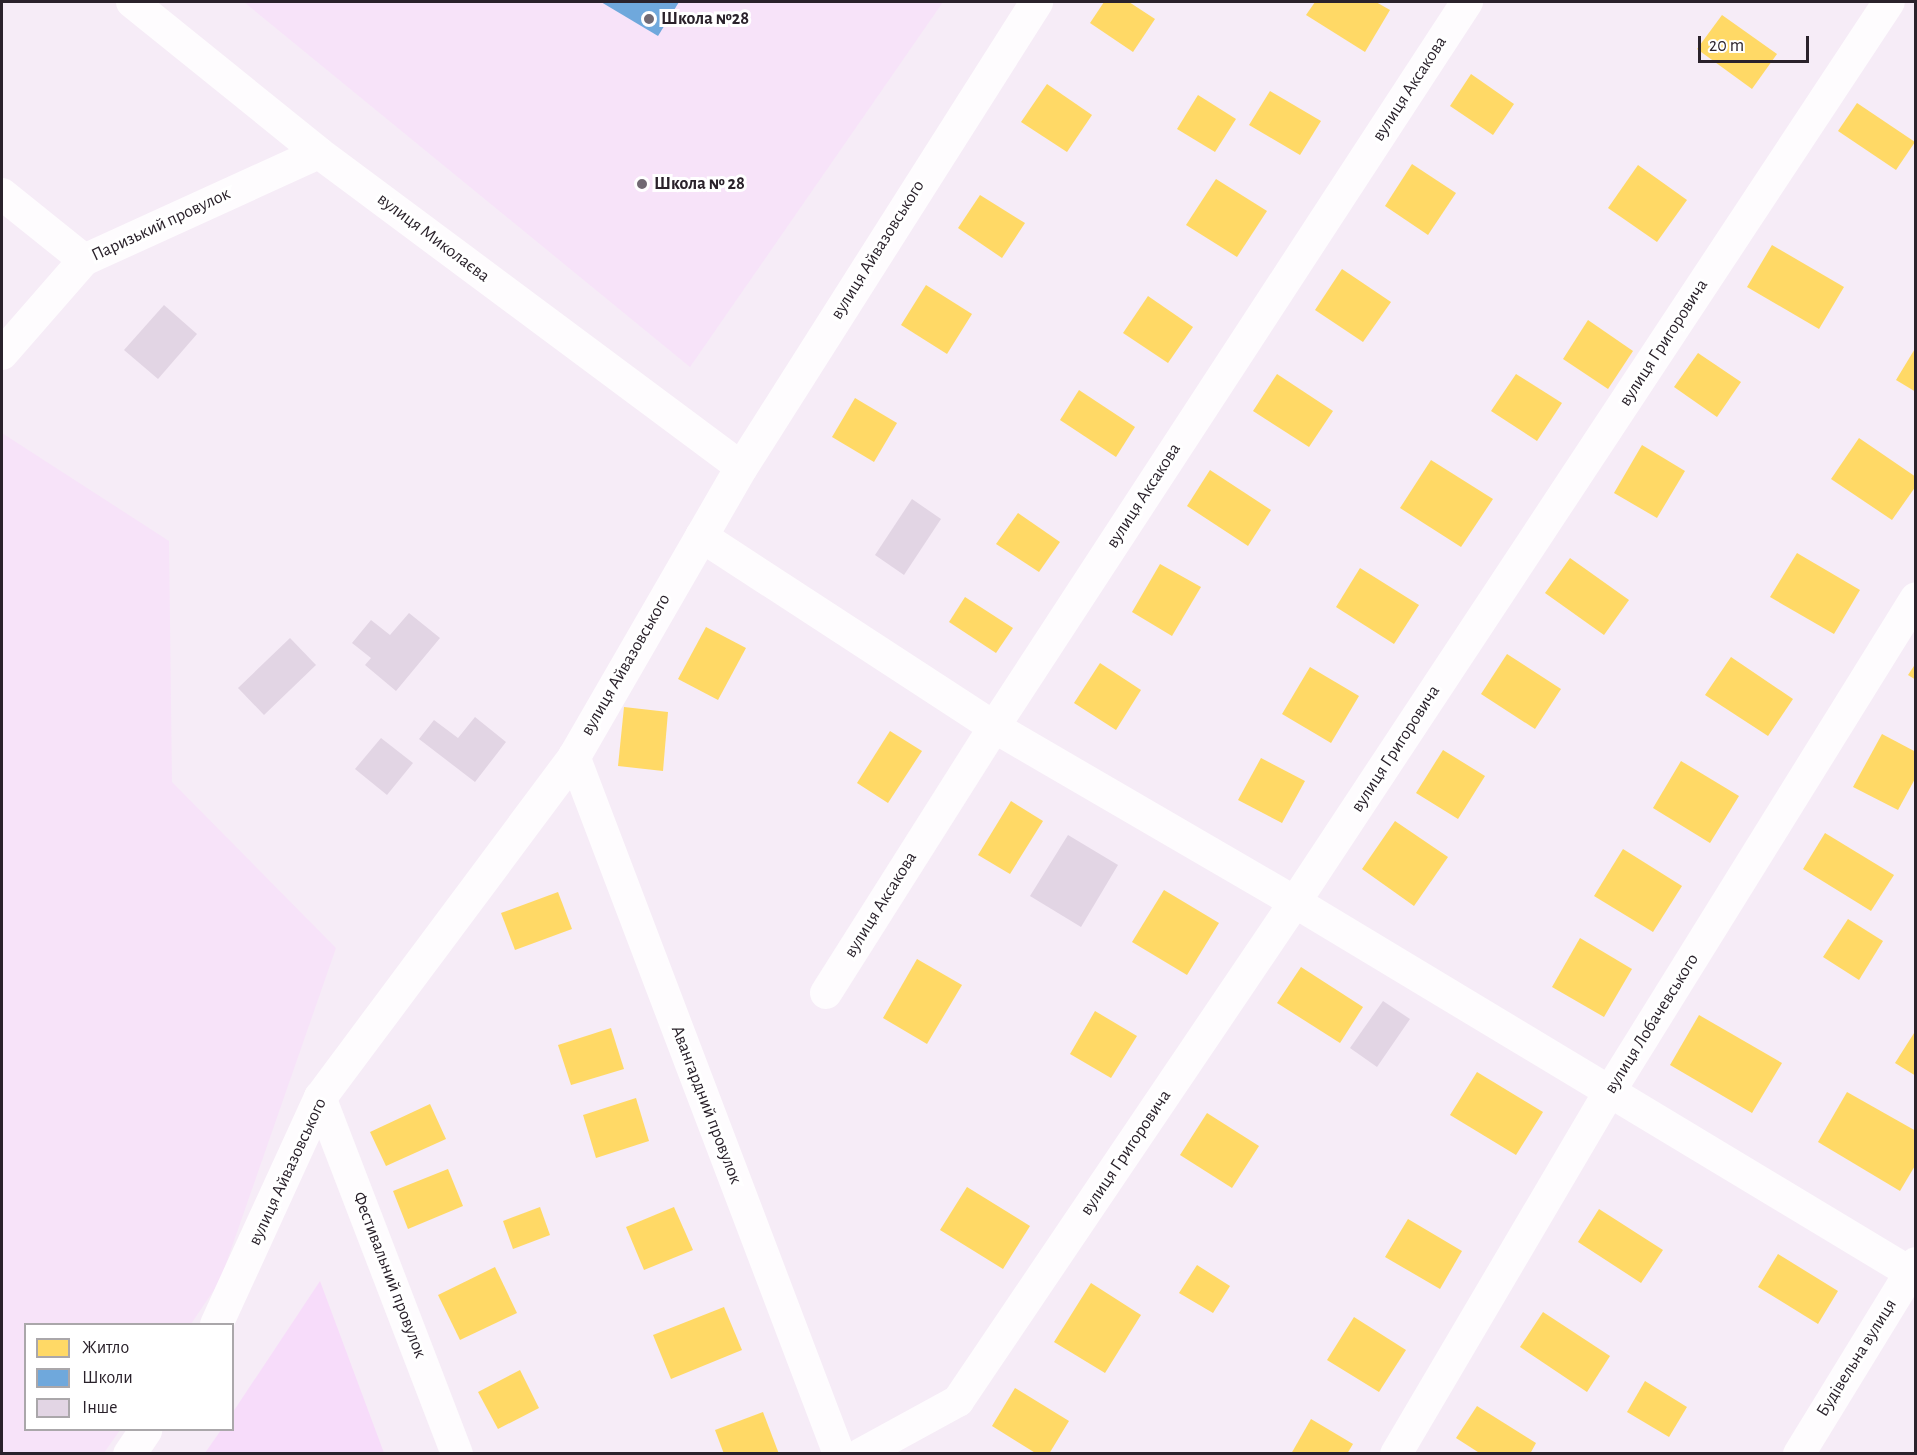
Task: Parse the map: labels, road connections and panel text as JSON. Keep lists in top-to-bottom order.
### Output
{
  "streets": {
    "street": [
      "вулиця Аксакова",
      "Паризький провулок",
      "вулиця Миколаєва",
      "вулиця Айвазовського",
      "вулиця Григоровича",
      "вулиця Лобачевського",
      "Авангардний провулок",
      "Фестивальний провулок",
      "Будівельна вулиця"
    ]
  },
  "crossings": [
    ["Паризький провулок", "вулиця Миколаєва"],
    ["вулиця Миколаєва", "вулиця Айвазовського"],
    ["вулиця Айвазовського", "Авангардний провулок"],
    ["вулиця Айвазовського", "Фестивальний провулок"]
  ],
  "places": ["Школа №28", "Школа № 28"],
  "legend": ["Житло", "Школи", "Інше"],
  "scale_bar": "20 m"
}
